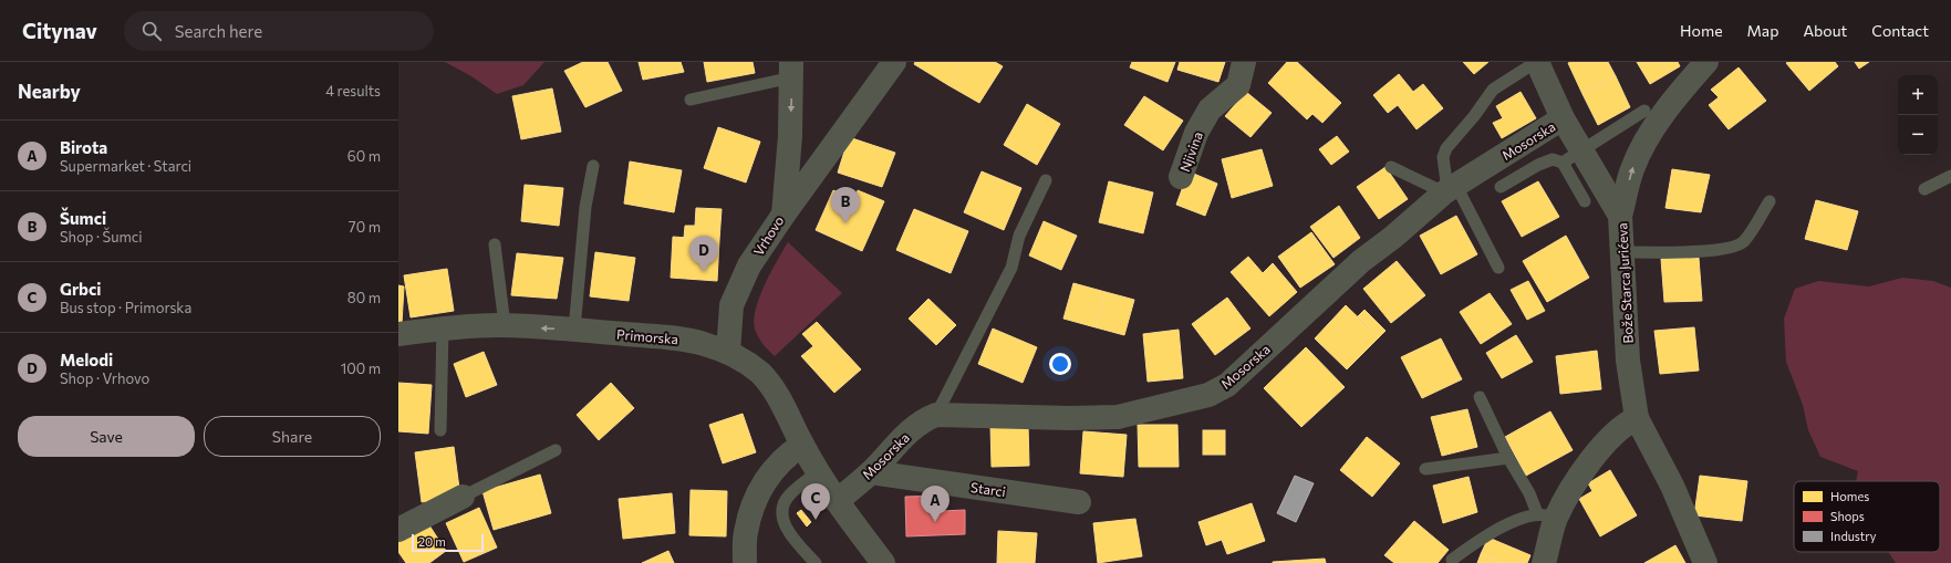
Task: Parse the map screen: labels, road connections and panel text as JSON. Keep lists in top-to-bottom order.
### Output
{
  "streets": {
    "street": [
      "Mosorska",
      "Njivina",
      "Vrhovo",
      "Bože Starca Jurićeva",
      "Primorska",
      "Starci"
    ]
  },
  "crossings": [
    ["Mosorska", "Bože Starca Jurićeva"],
    ["Mosorska", "Primorska"],
    ["Mosorska", "Starci"],
    ["Vrhovo", "Primorska"]
  ],
  "one_way": ["Vrhovo"],
  "legend": ["Homes", "Shops", "Industry"],
  "scale_bar": "20 m",
  "page": {
    "header": "Citynav",
    "search": "Search here",
    "nav": [
      "Home",
      "Map",
      "About",
      "Contact"
    ],
    "heading": ["Nearby", "4 results"],
    "map_buttons": ["+", "−"],
    "list": [
      {
        "mark": "A",
        "name": "Birota",
        "note": "Supermarket · Starci",
        "value": "60 m"
      },
      {
        "mark": "B",
        "name": "Šumci",
        "note": "Shop · Šumci",
        "value": "70 m"
      },
      {
        "mark": "C",
        "name": "Grbci",
        "note": "Bus stop · Primorska",
        "value": "80 m"
      },
      {
        "mark": "D",
        "name": "Melodi",
        "note": "Shop · Vrhovo",
        "value": "100 m"
      }
    ],
    "pins": [
      "B",
      "D",
      "C",
      "A"
    ],
    "buttons": ["Save", "Share"],
    "scale": "20 m"
  }
}
